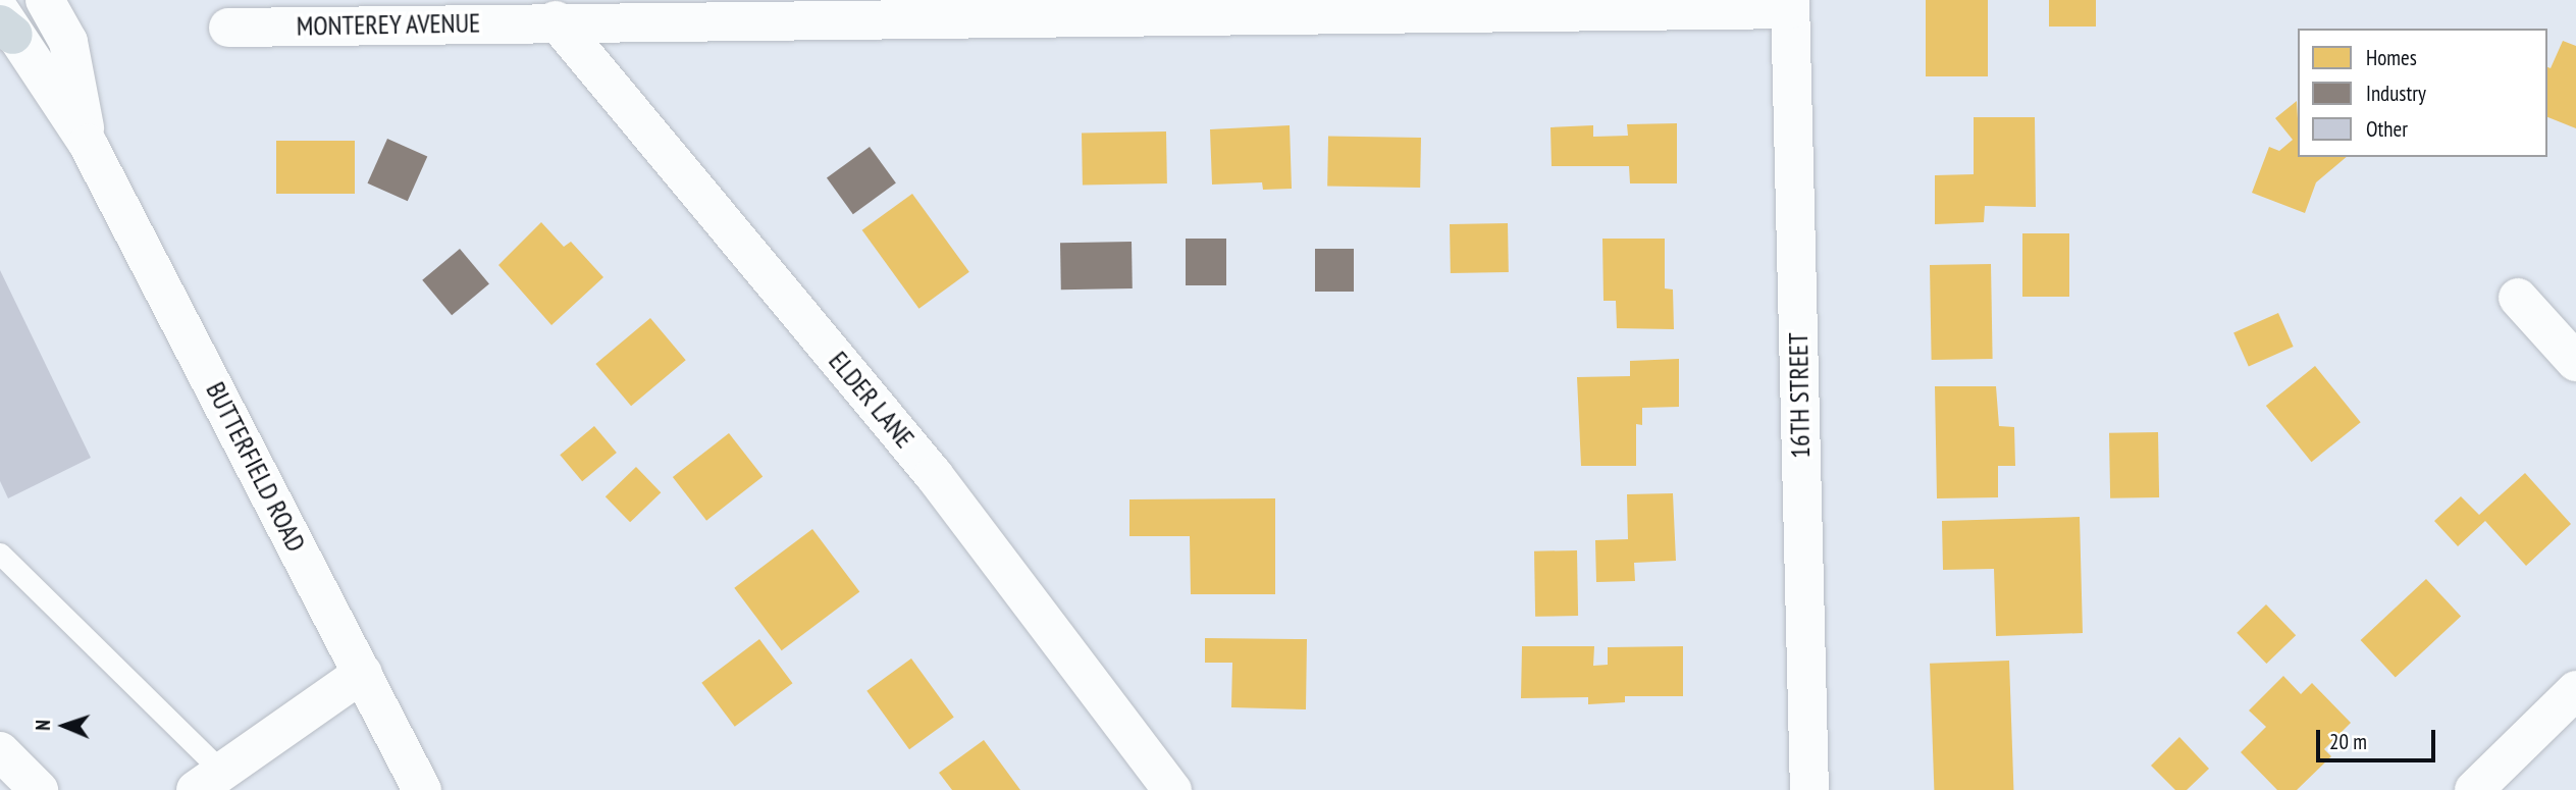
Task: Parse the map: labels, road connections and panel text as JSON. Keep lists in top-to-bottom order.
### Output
{
  "streets": {
    "street": [
      "MONTEREY AVENUE",
      "16TH STREET",
      "ELDER LANE",
      "BUTTERFIELD ROAD"
    ]
  },
  "crossings": [
    ["MONTEREY AVENUE", "16TH STREET"],
    ["MONTEREY AVENUE", "ELDER LANE"]
  ],
  "legend": ["Homes", "Industry", "Other"],
  "scale_bar": "20 m",
  "north": "left"
}
